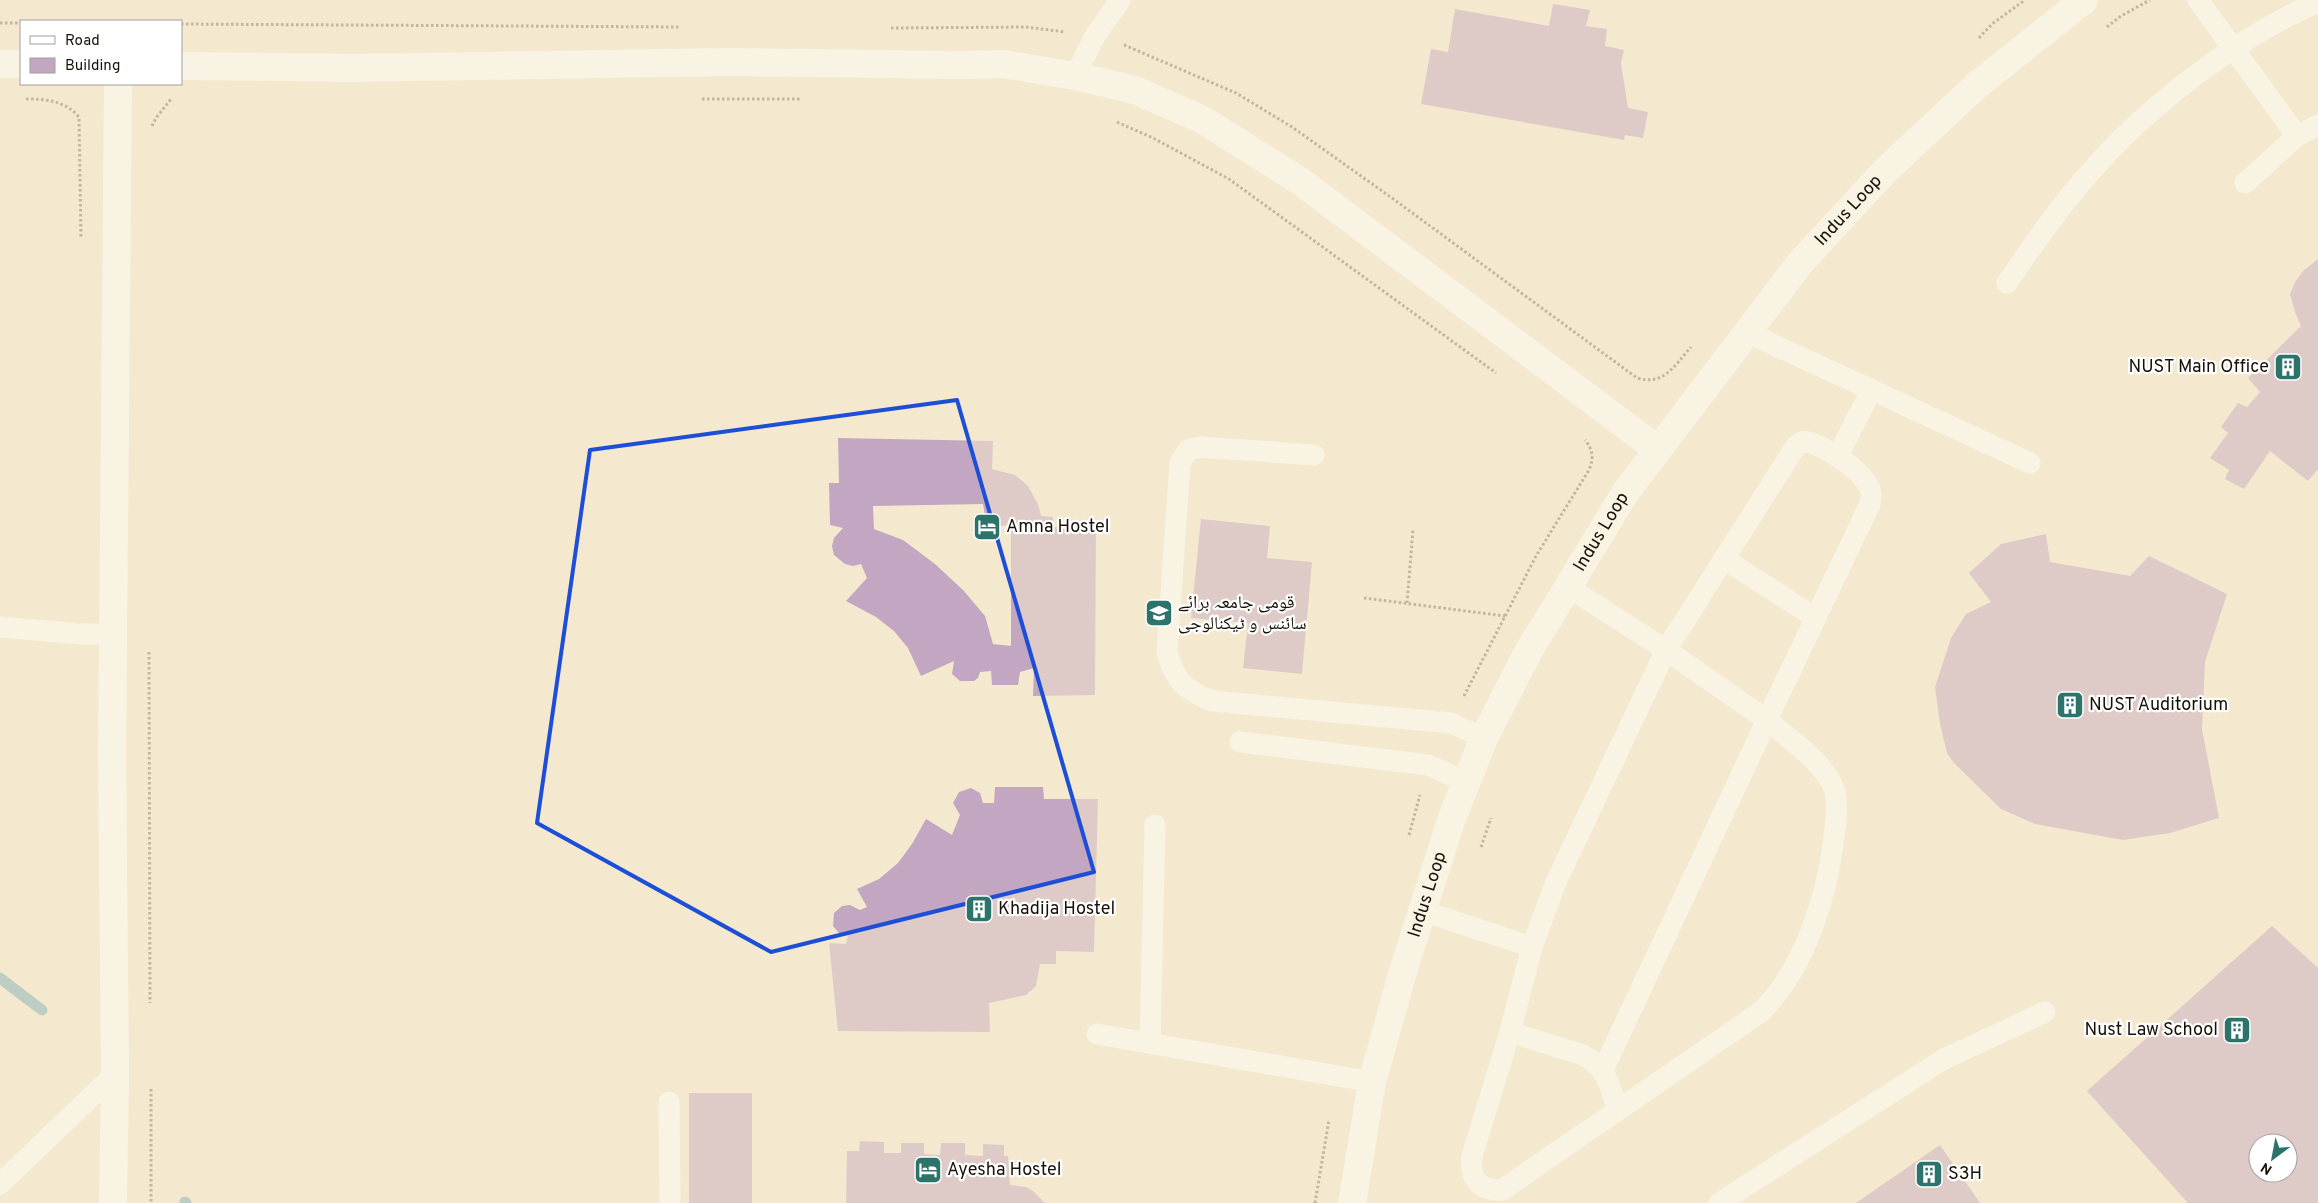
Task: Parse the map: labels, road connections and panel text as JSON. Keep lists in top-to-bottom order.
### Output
{
  "streets": {
    "street": ["Indus Loop"]
  },
  "places": {
    "building": [
      "NUST Main Office",
      "NUST Auditorium",
      "Khadija Hostel",
      "Nust Law School",
      "S3H"
    ],
    "hotel": ["Amna Hostel", "Ayesha Hostel"],
    "school or university": ["قومی جامعہ برائے سائنس و ٹیکنالوجی"]
  },
  "legend": ["Road", "Building"],
  "north": "bottom left"
}
